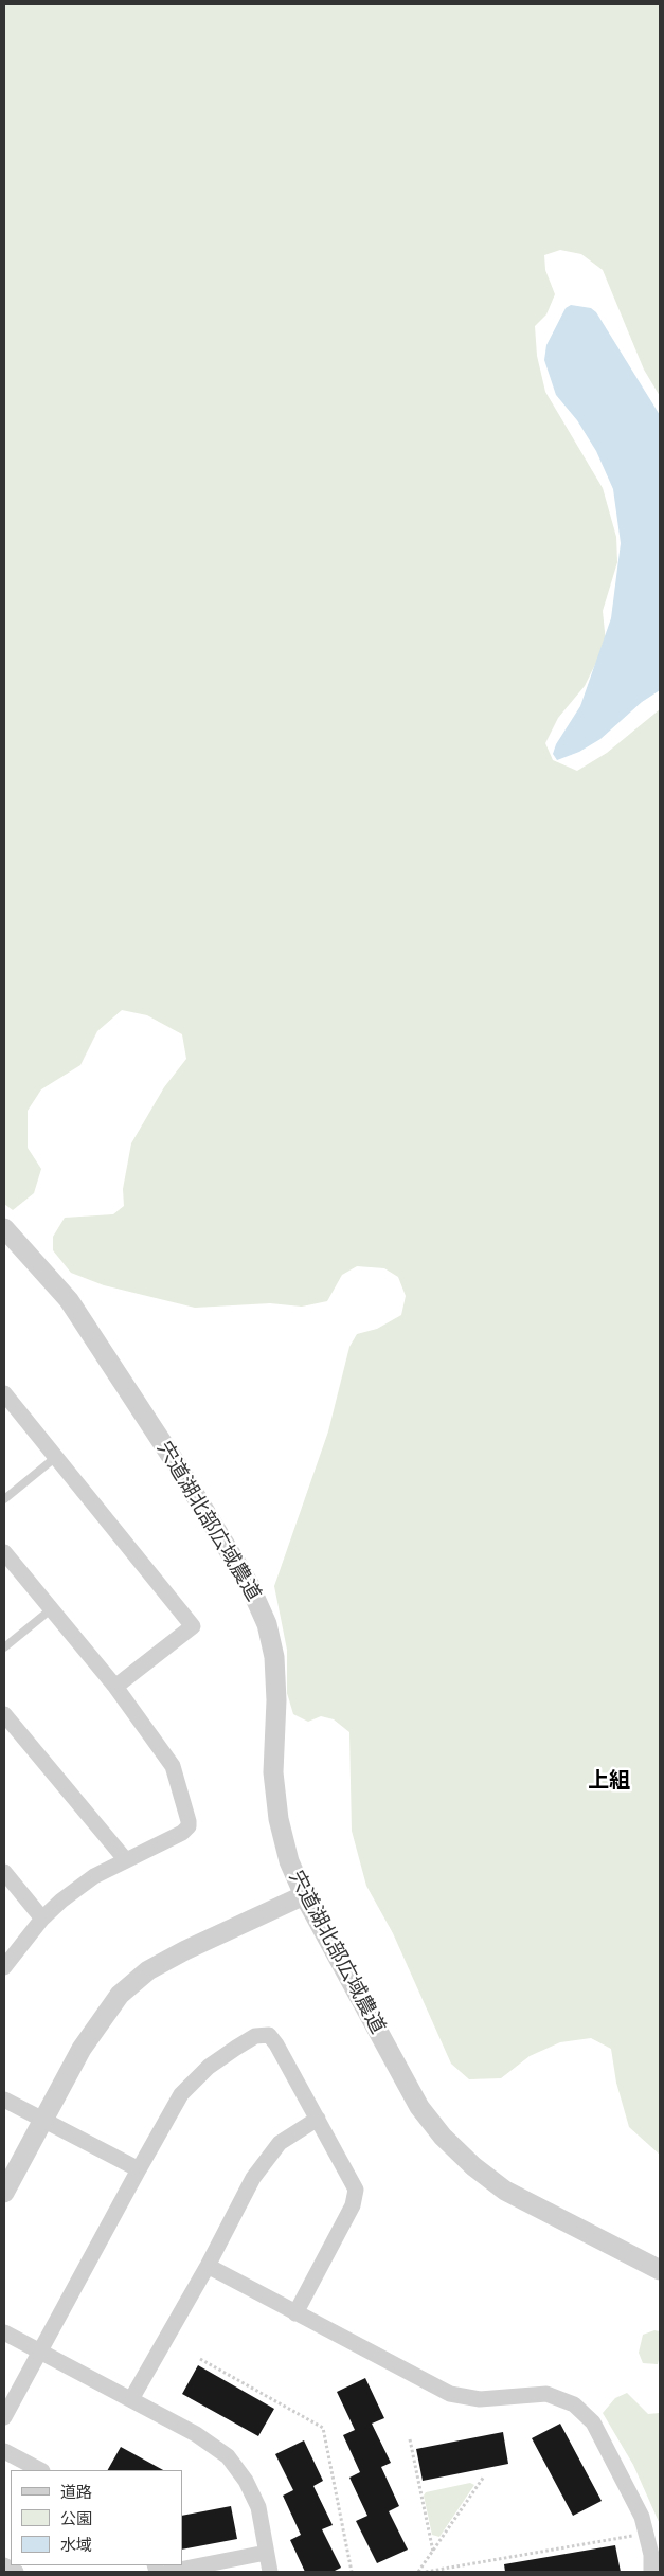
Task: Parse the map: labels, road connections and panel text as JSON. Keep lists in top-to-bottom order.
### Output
{
  "streets": {
    "street": ["宍道湖北部広域農道"]
  },
  "districts": ["上組"],
  "legend": ["道路", "公園", "水域"]
}
